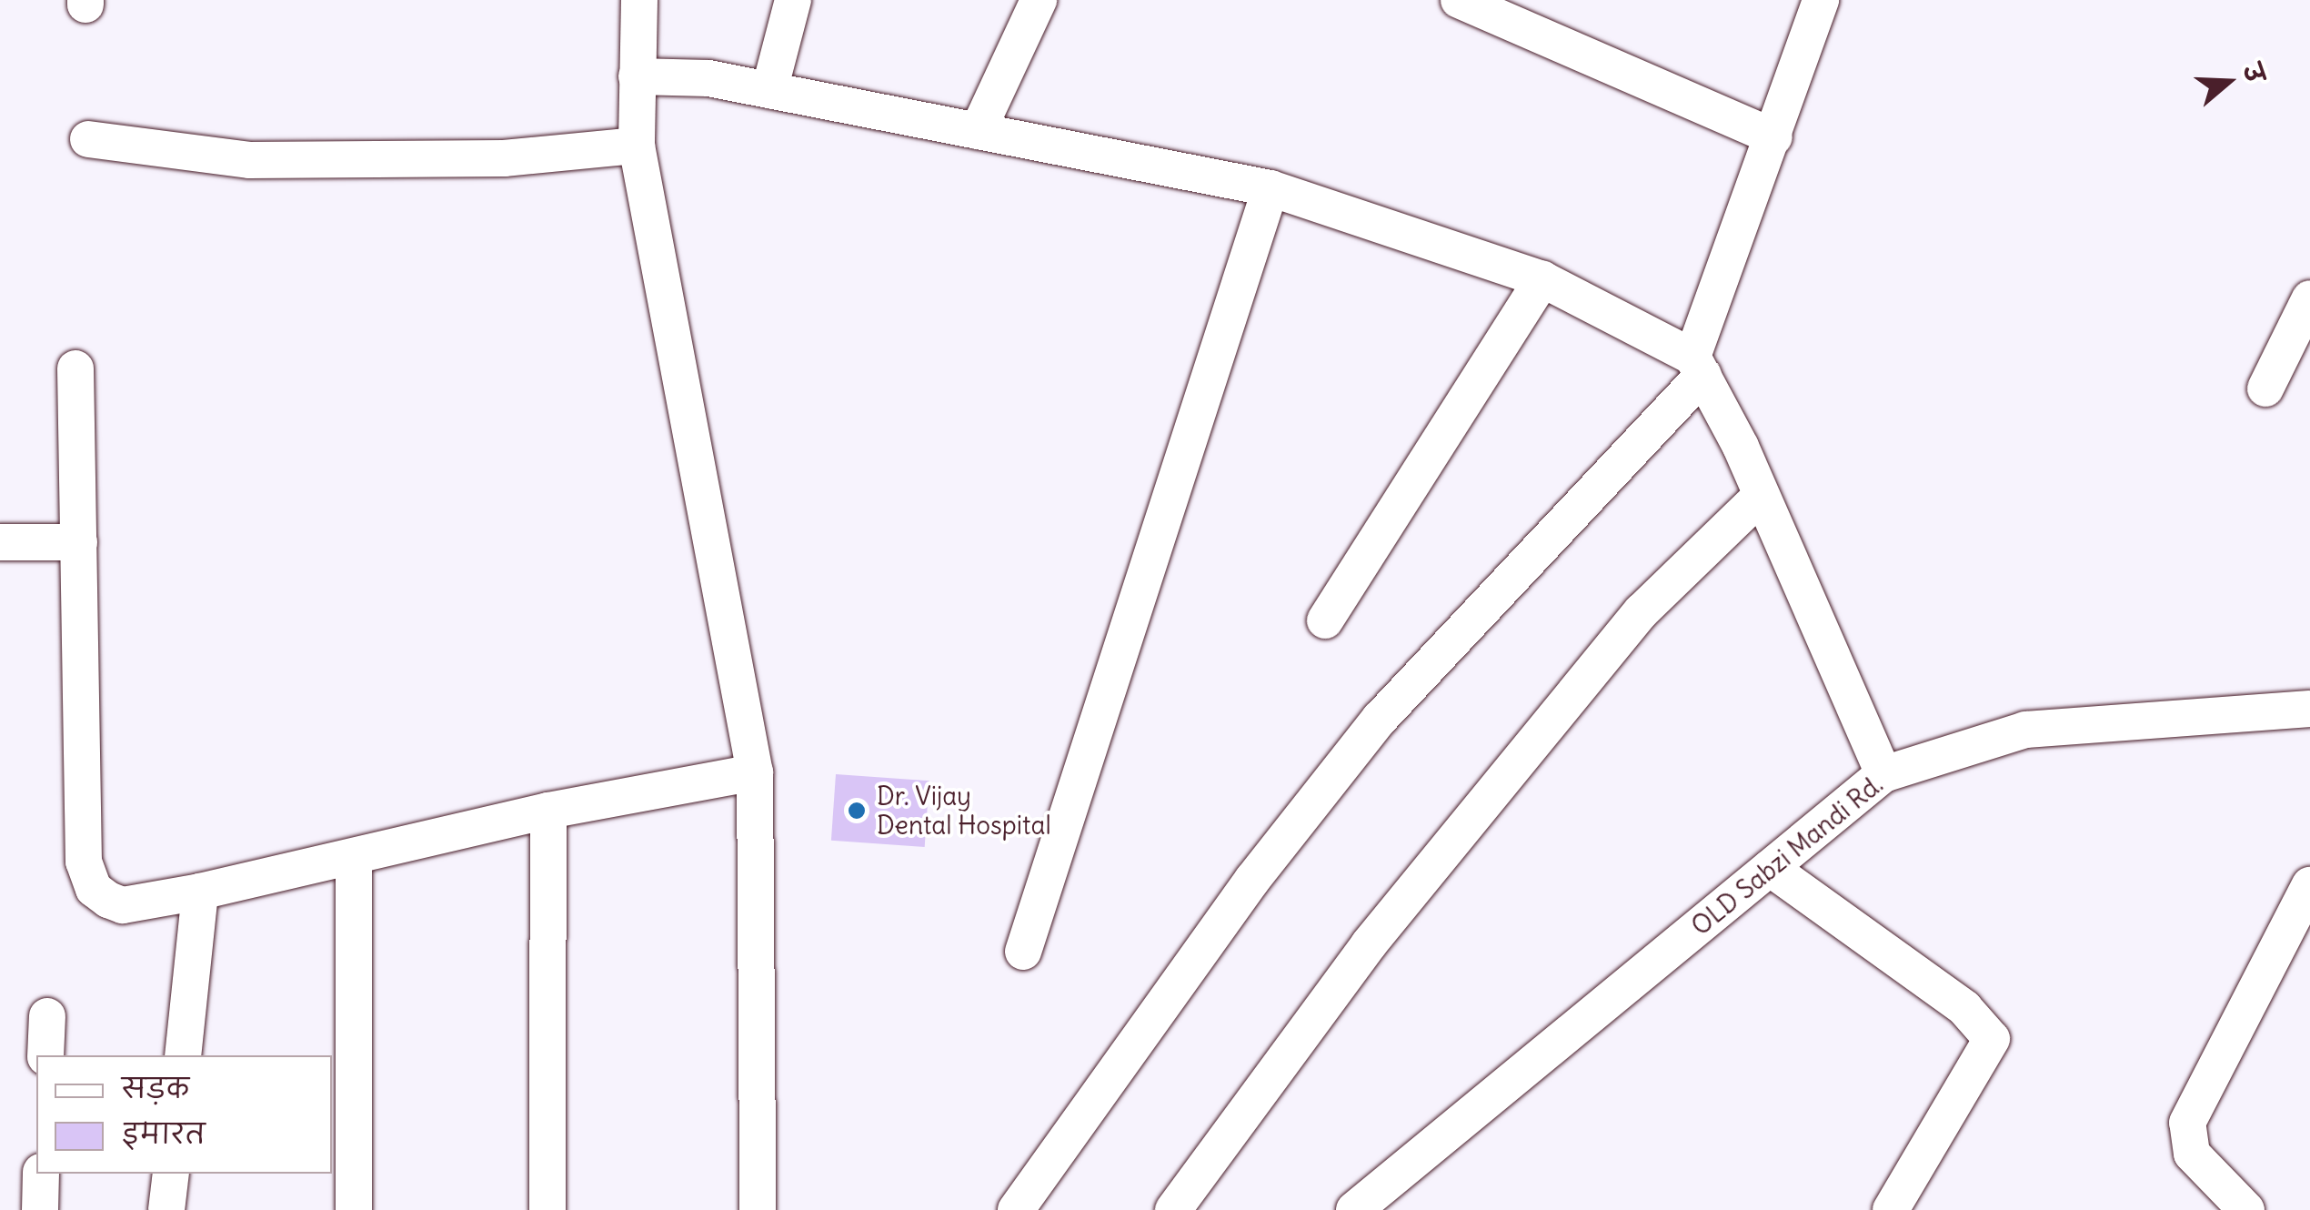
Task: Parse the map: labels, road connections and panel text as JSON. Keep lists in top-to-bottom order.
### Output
{
  "streets": {
    "street": ["OLD Sabzi Mandi Rd."]
  },
  "places": ["Dr. Vijay Dental Hospital"],
  "legend": ["सड़क", "इमारत"],
  "north": "right"
}
